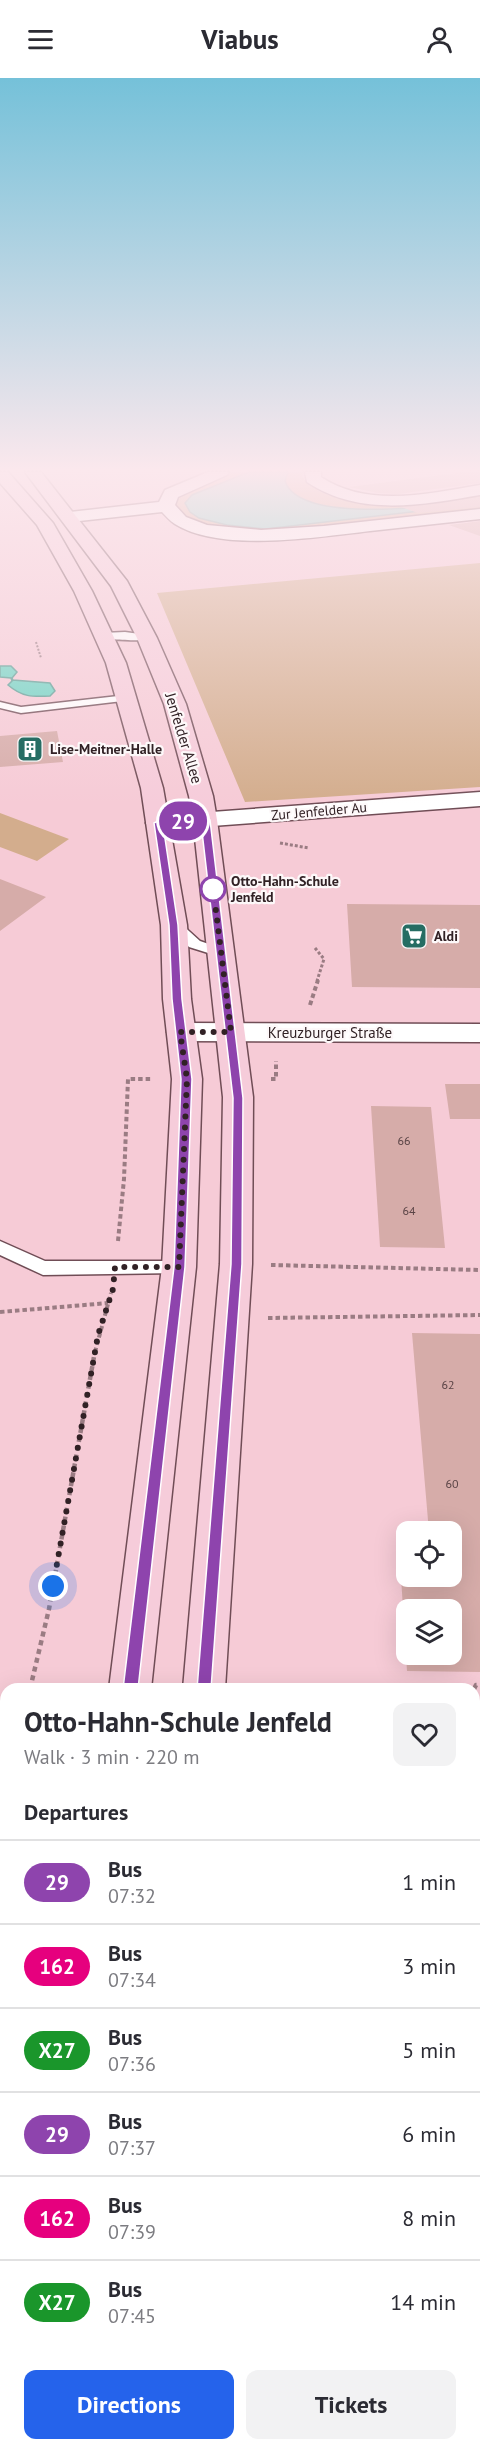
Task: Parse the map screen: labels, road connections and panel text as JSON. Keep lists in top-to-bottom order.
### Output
{
  "streets": {
    "main road": ["Jenfelder Allee"],
    "street": ["Zur Jenfelder Au", "Kreuzburger Straße"]
  },
  "crossings": [
    ["Jenfelder Allee", "Zur Jenfelder Au"],
    ["Jenfelder Allee", "Kreuzburger Straße"]
  ],
  "places": {
    "building": ["Lise-Meitner-Halle"],
    "other": ["Otto-Hahn-Schule Jenfeld"],
    "supermarket": ["Aldi"]
  },
  "lines": ["bus line 29"],
  "house_numbers": [
    "66",
    "64",
    "62",
    "60"
  ],
  "page": {
    "header": "Viabus",
    "on_map": "29",
    "heading": [
      ["Otto-Hahn-Schule Jenfeld", "Walk · 3 min · 220 m"],
      "Departures"
    ],
    "list": [
      {
        "mark": "29",
        "name": "Bus",
        "note": "07:32",
        "value": "1 min"
      },
      {
        "mark": "162",
        "name": "Bus",
        "note": "07:34",
        "value": "3 min"
      },
      {
        "mark": "X27",
        "name": "Bus",
        "note": "07:36",
        "value": "5 min"
      },
      {
        "mark": "29",
        "name": "Bus",
        "note": "07:37",
        "value": "6 min"
      },
      {
        "mark": "162",
        "name": "Bus",
        "note": "07:39",
        "value": "8 min"
      },
      {
        "mark": "X27",
        "name": "Bus",
        "note": "07:45",
        "value": "14 min"
      }
    ],
    "buttons": ["Directions", "Tickets"]
  }
}
